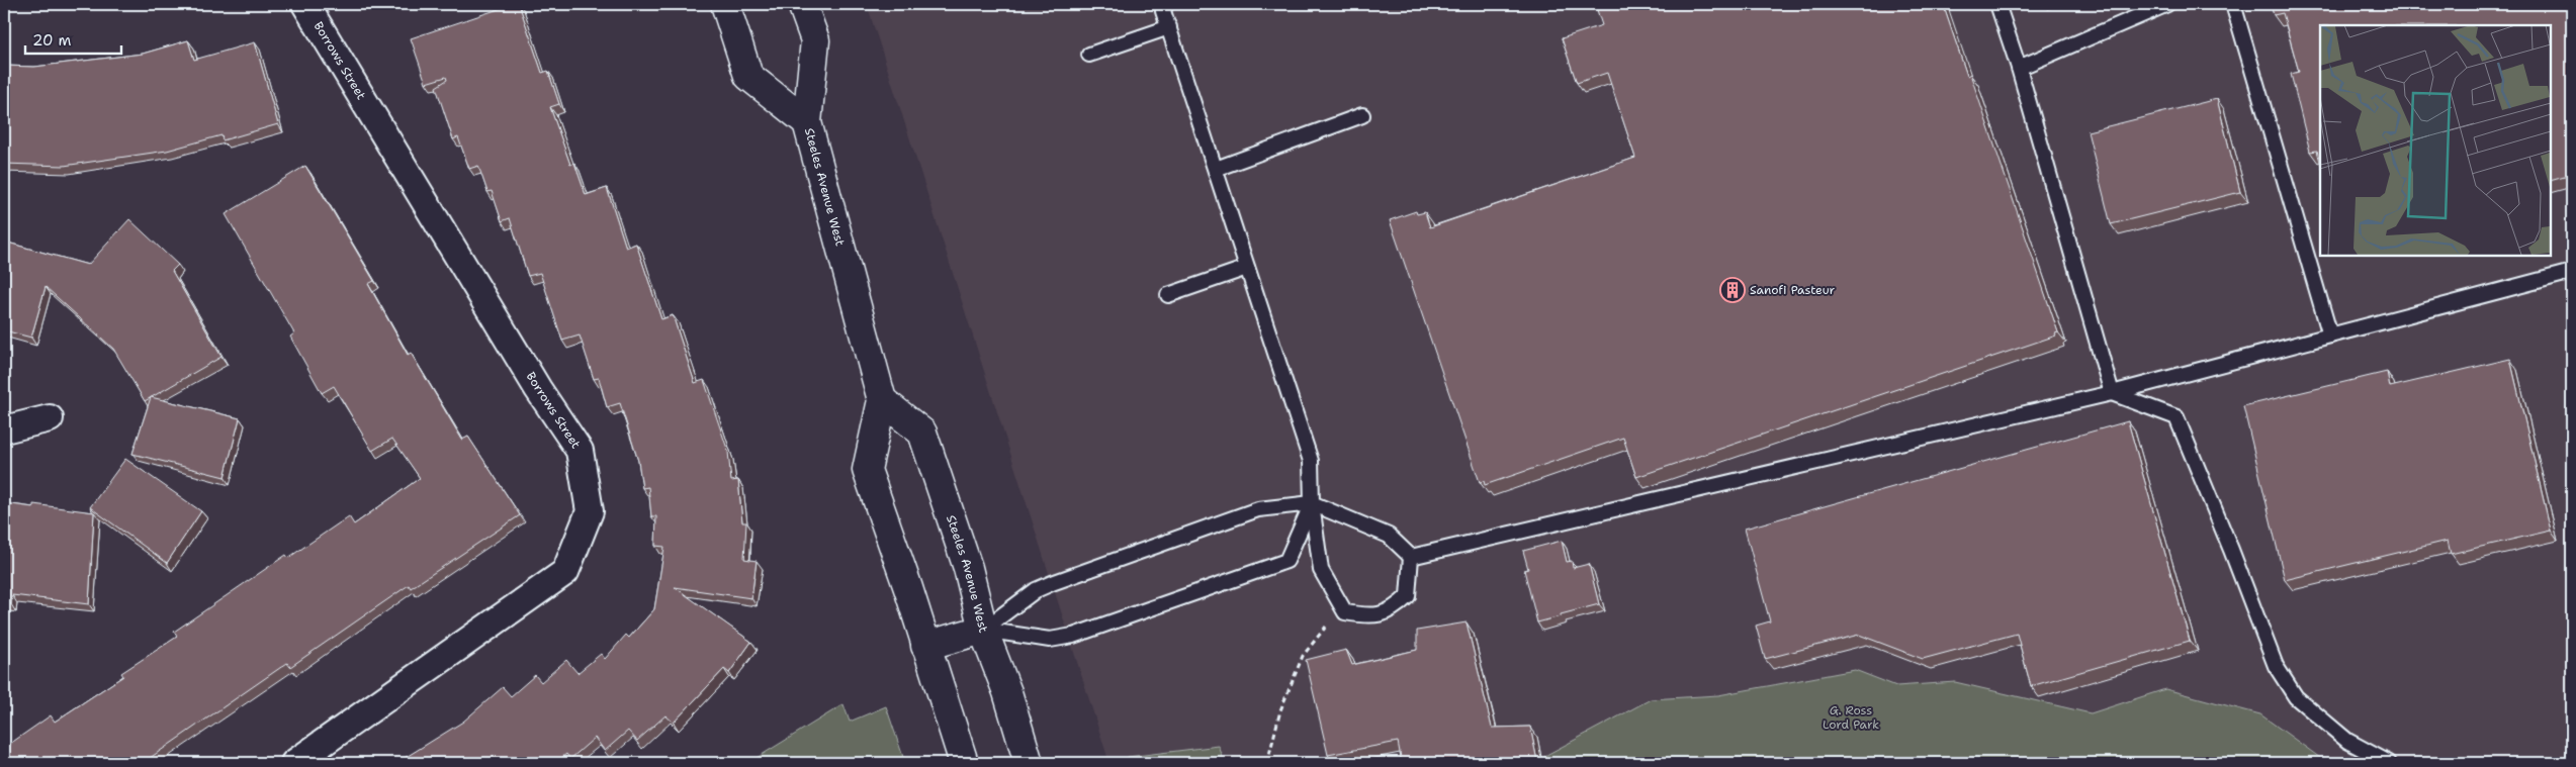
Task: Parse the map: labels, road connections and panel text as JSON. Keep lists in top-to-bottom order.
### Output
{
  "streets": {
    "main road": ["Steeles Avenue West"],
    "street": ["Borrows Street"]
  },
  "parks": ["G. Ross Lord Park"],
  "places": {
    "building": ["Sanofi Pasteur"]
  },
  "scale_bar": "20 m"
}
